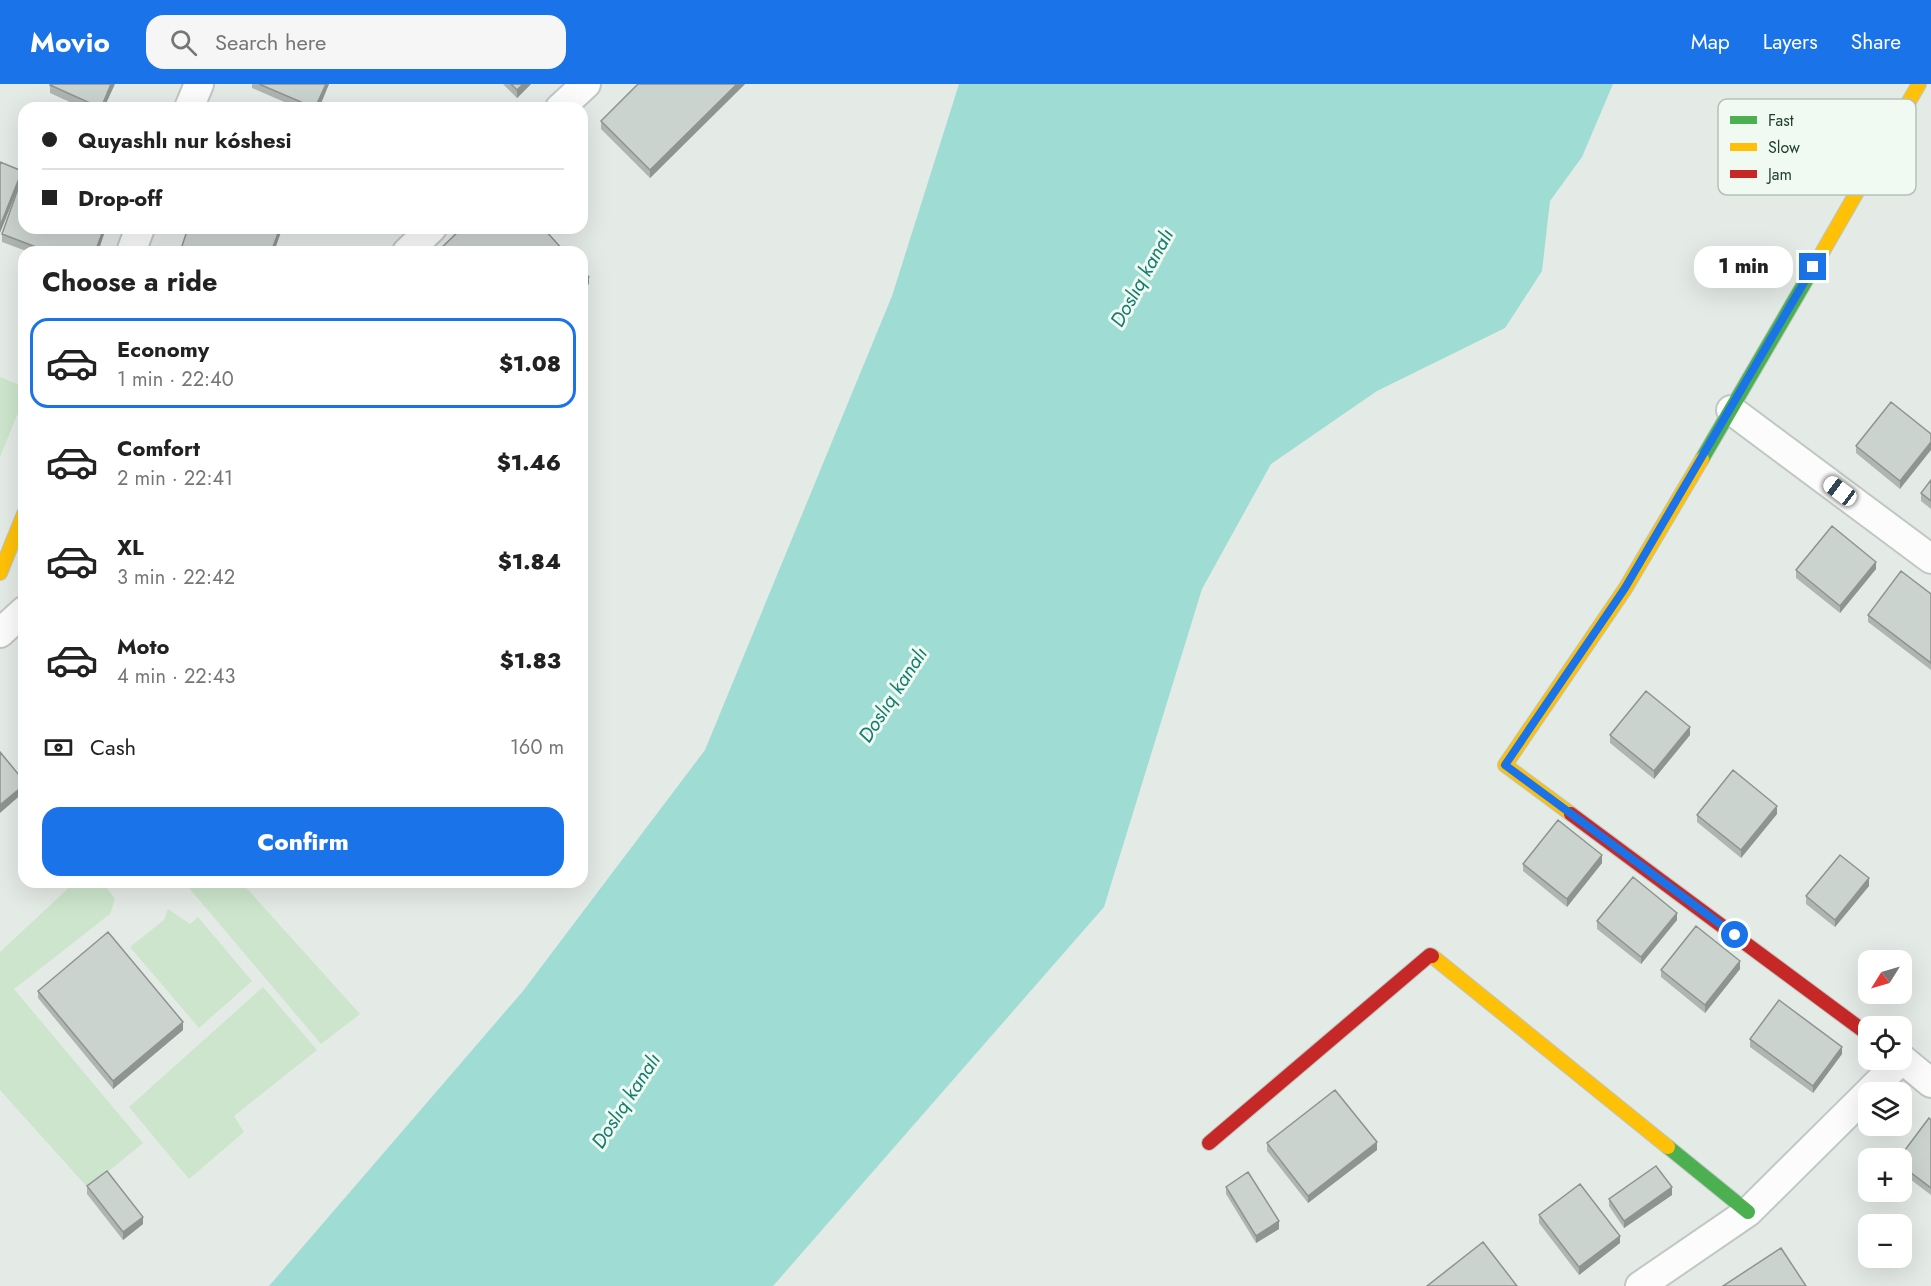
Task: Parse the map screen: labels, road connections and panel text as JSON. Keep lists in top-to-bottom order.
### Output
{
  "water": ["Doslıq kanalı"],
  "legend": ["Fast", "Slow", "Jam"],
  "north": "bottom left",
  "page": {
    "header": "Movio",
    "search": "Search here",
    "nav": ["Map", "Layers", "Share"],
    "banner": ["Quyashlı nur kóshesi", "Drop-off"],
    "bubble": "1 min",
    "heading": "Choose a ride",
    "list": [
      {
        "name": "Economy",
        "note": "1 min · 22:40",
        "value": "$1.08"
      },
      {
        "name": "Comfort",
        "note": "2 min · 22:41",
        "value": "$1.46"
      },
      {
        "name": "XL",
        "note": "3 min · 22:42",
        "value": "$1.84"
      },
      {
        "name": "Moto",
        "note": "4 min · 22:43",
        "value": "$1.83"
      }
    ],
    "pay": ["Cash", "160 m"],
    "buttons": "Confirm",
    "map_buttons": ["+", "−"]
  }
}
